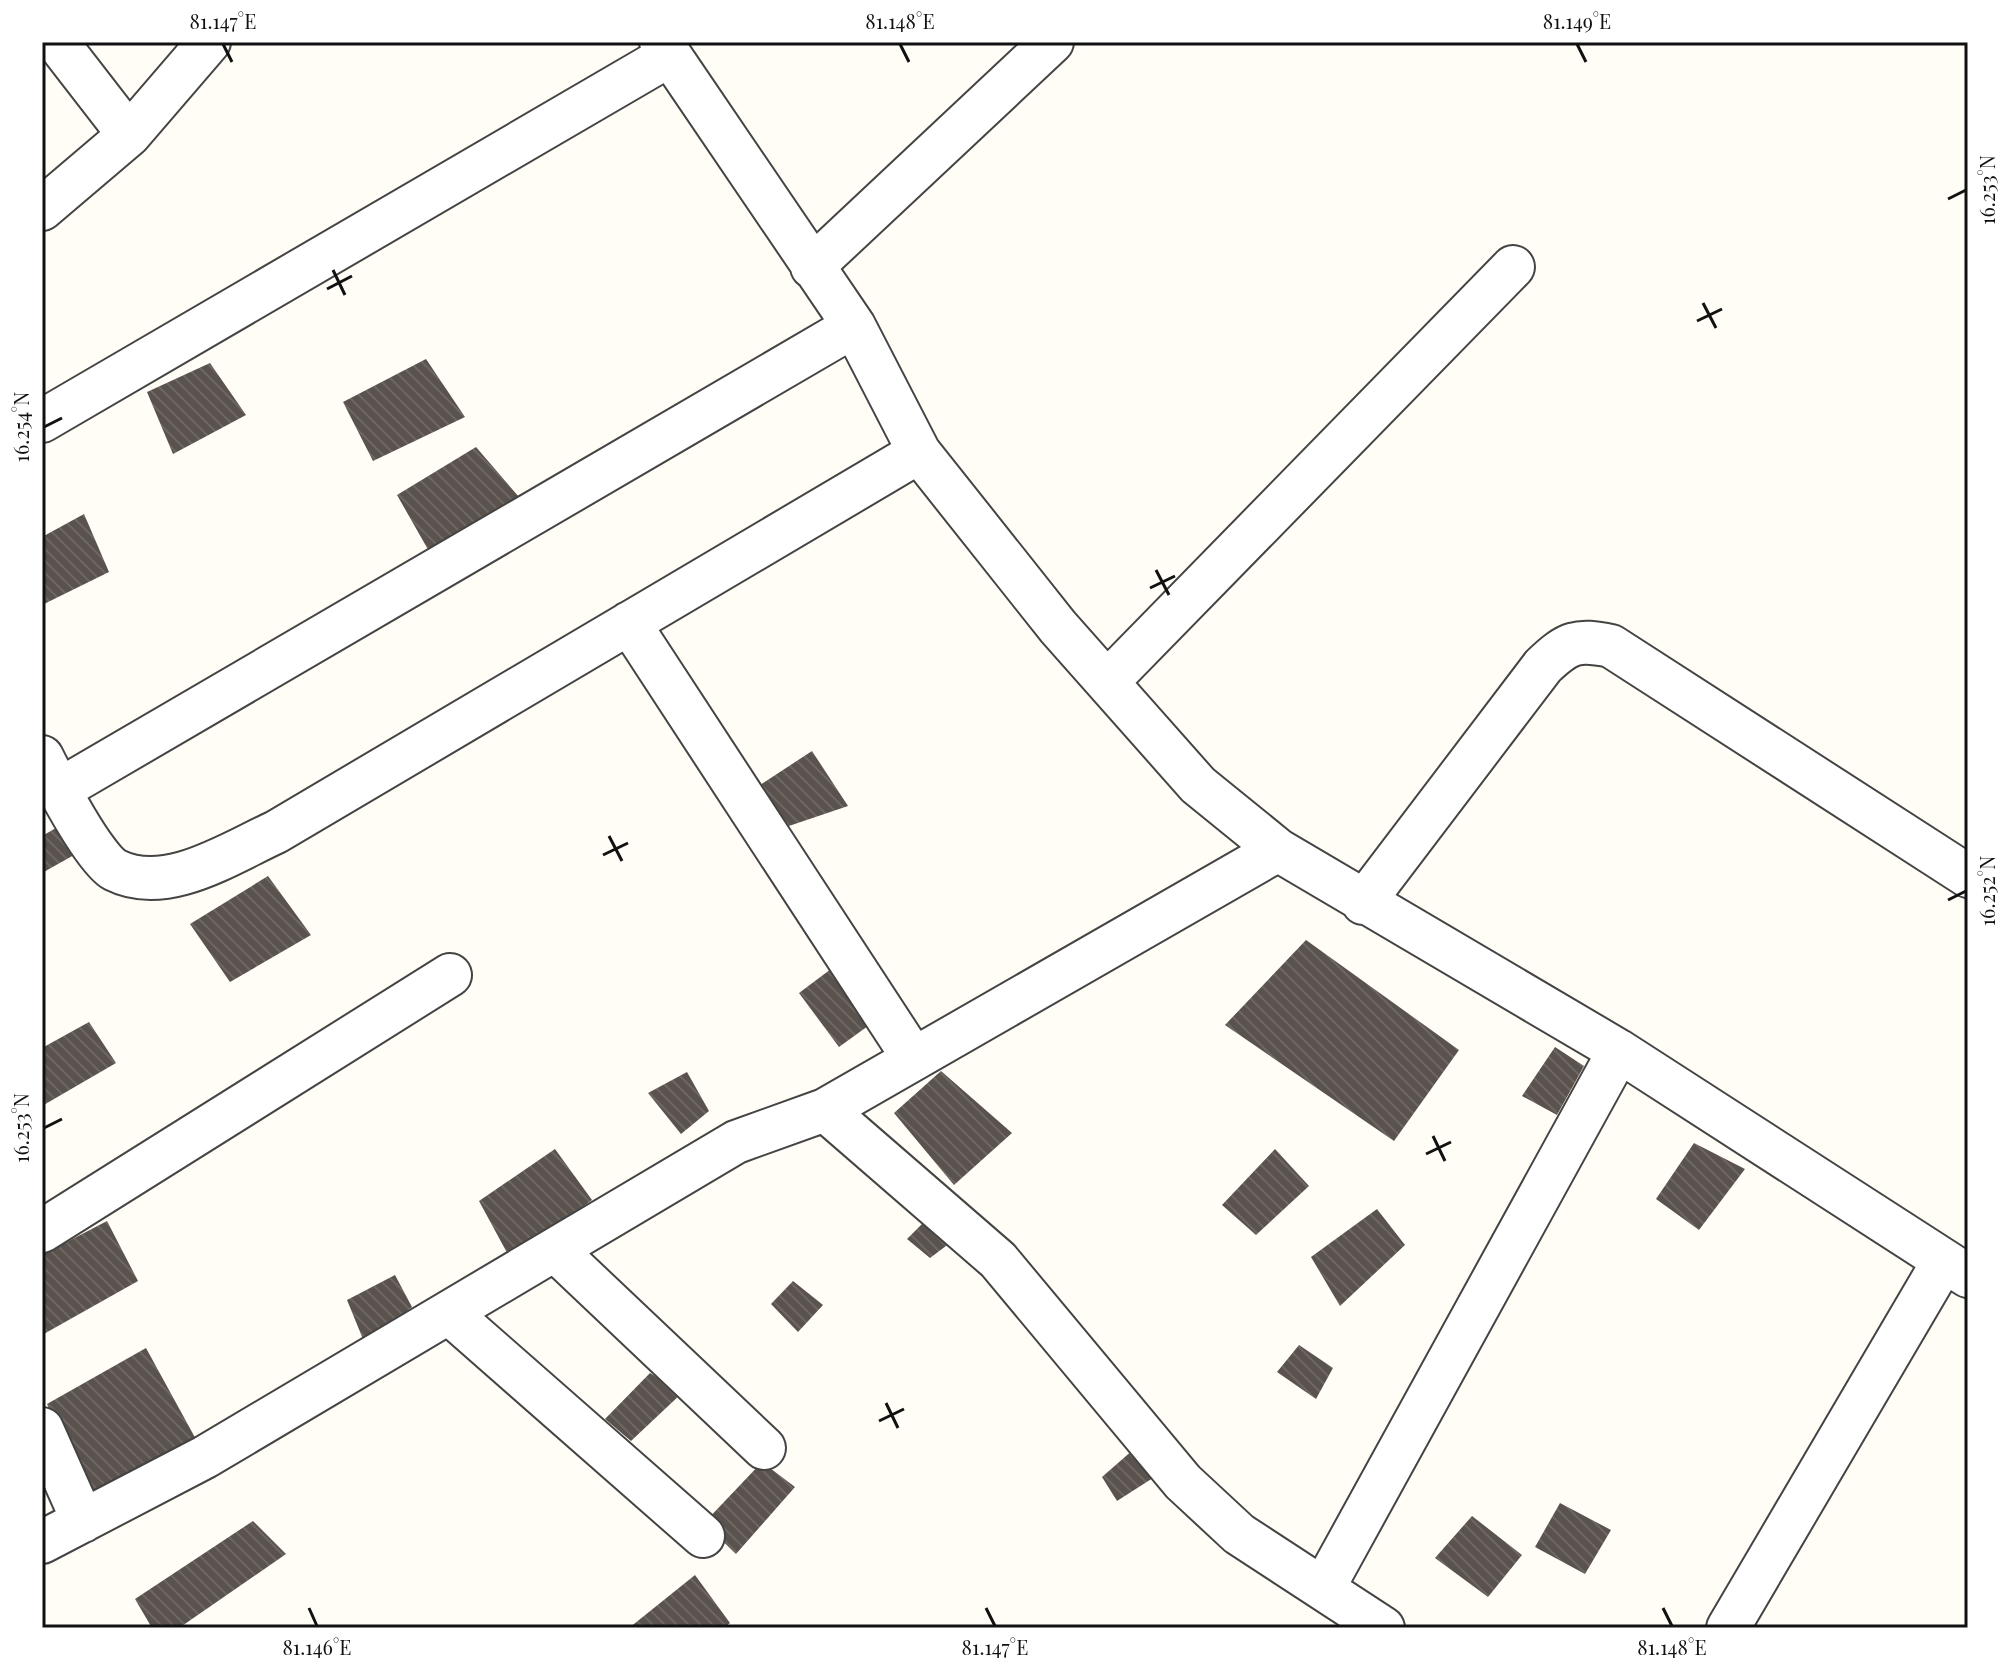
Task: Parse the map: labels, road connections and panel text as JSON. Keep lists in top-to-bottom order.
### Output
{
  "coordinates": [
    "81.147°E",
    "81.148°E",
    "81.149°E",
    "16.253°N",
    "16.254°N",
    "16.252°N",
    "81.146°E"
  ]
}
